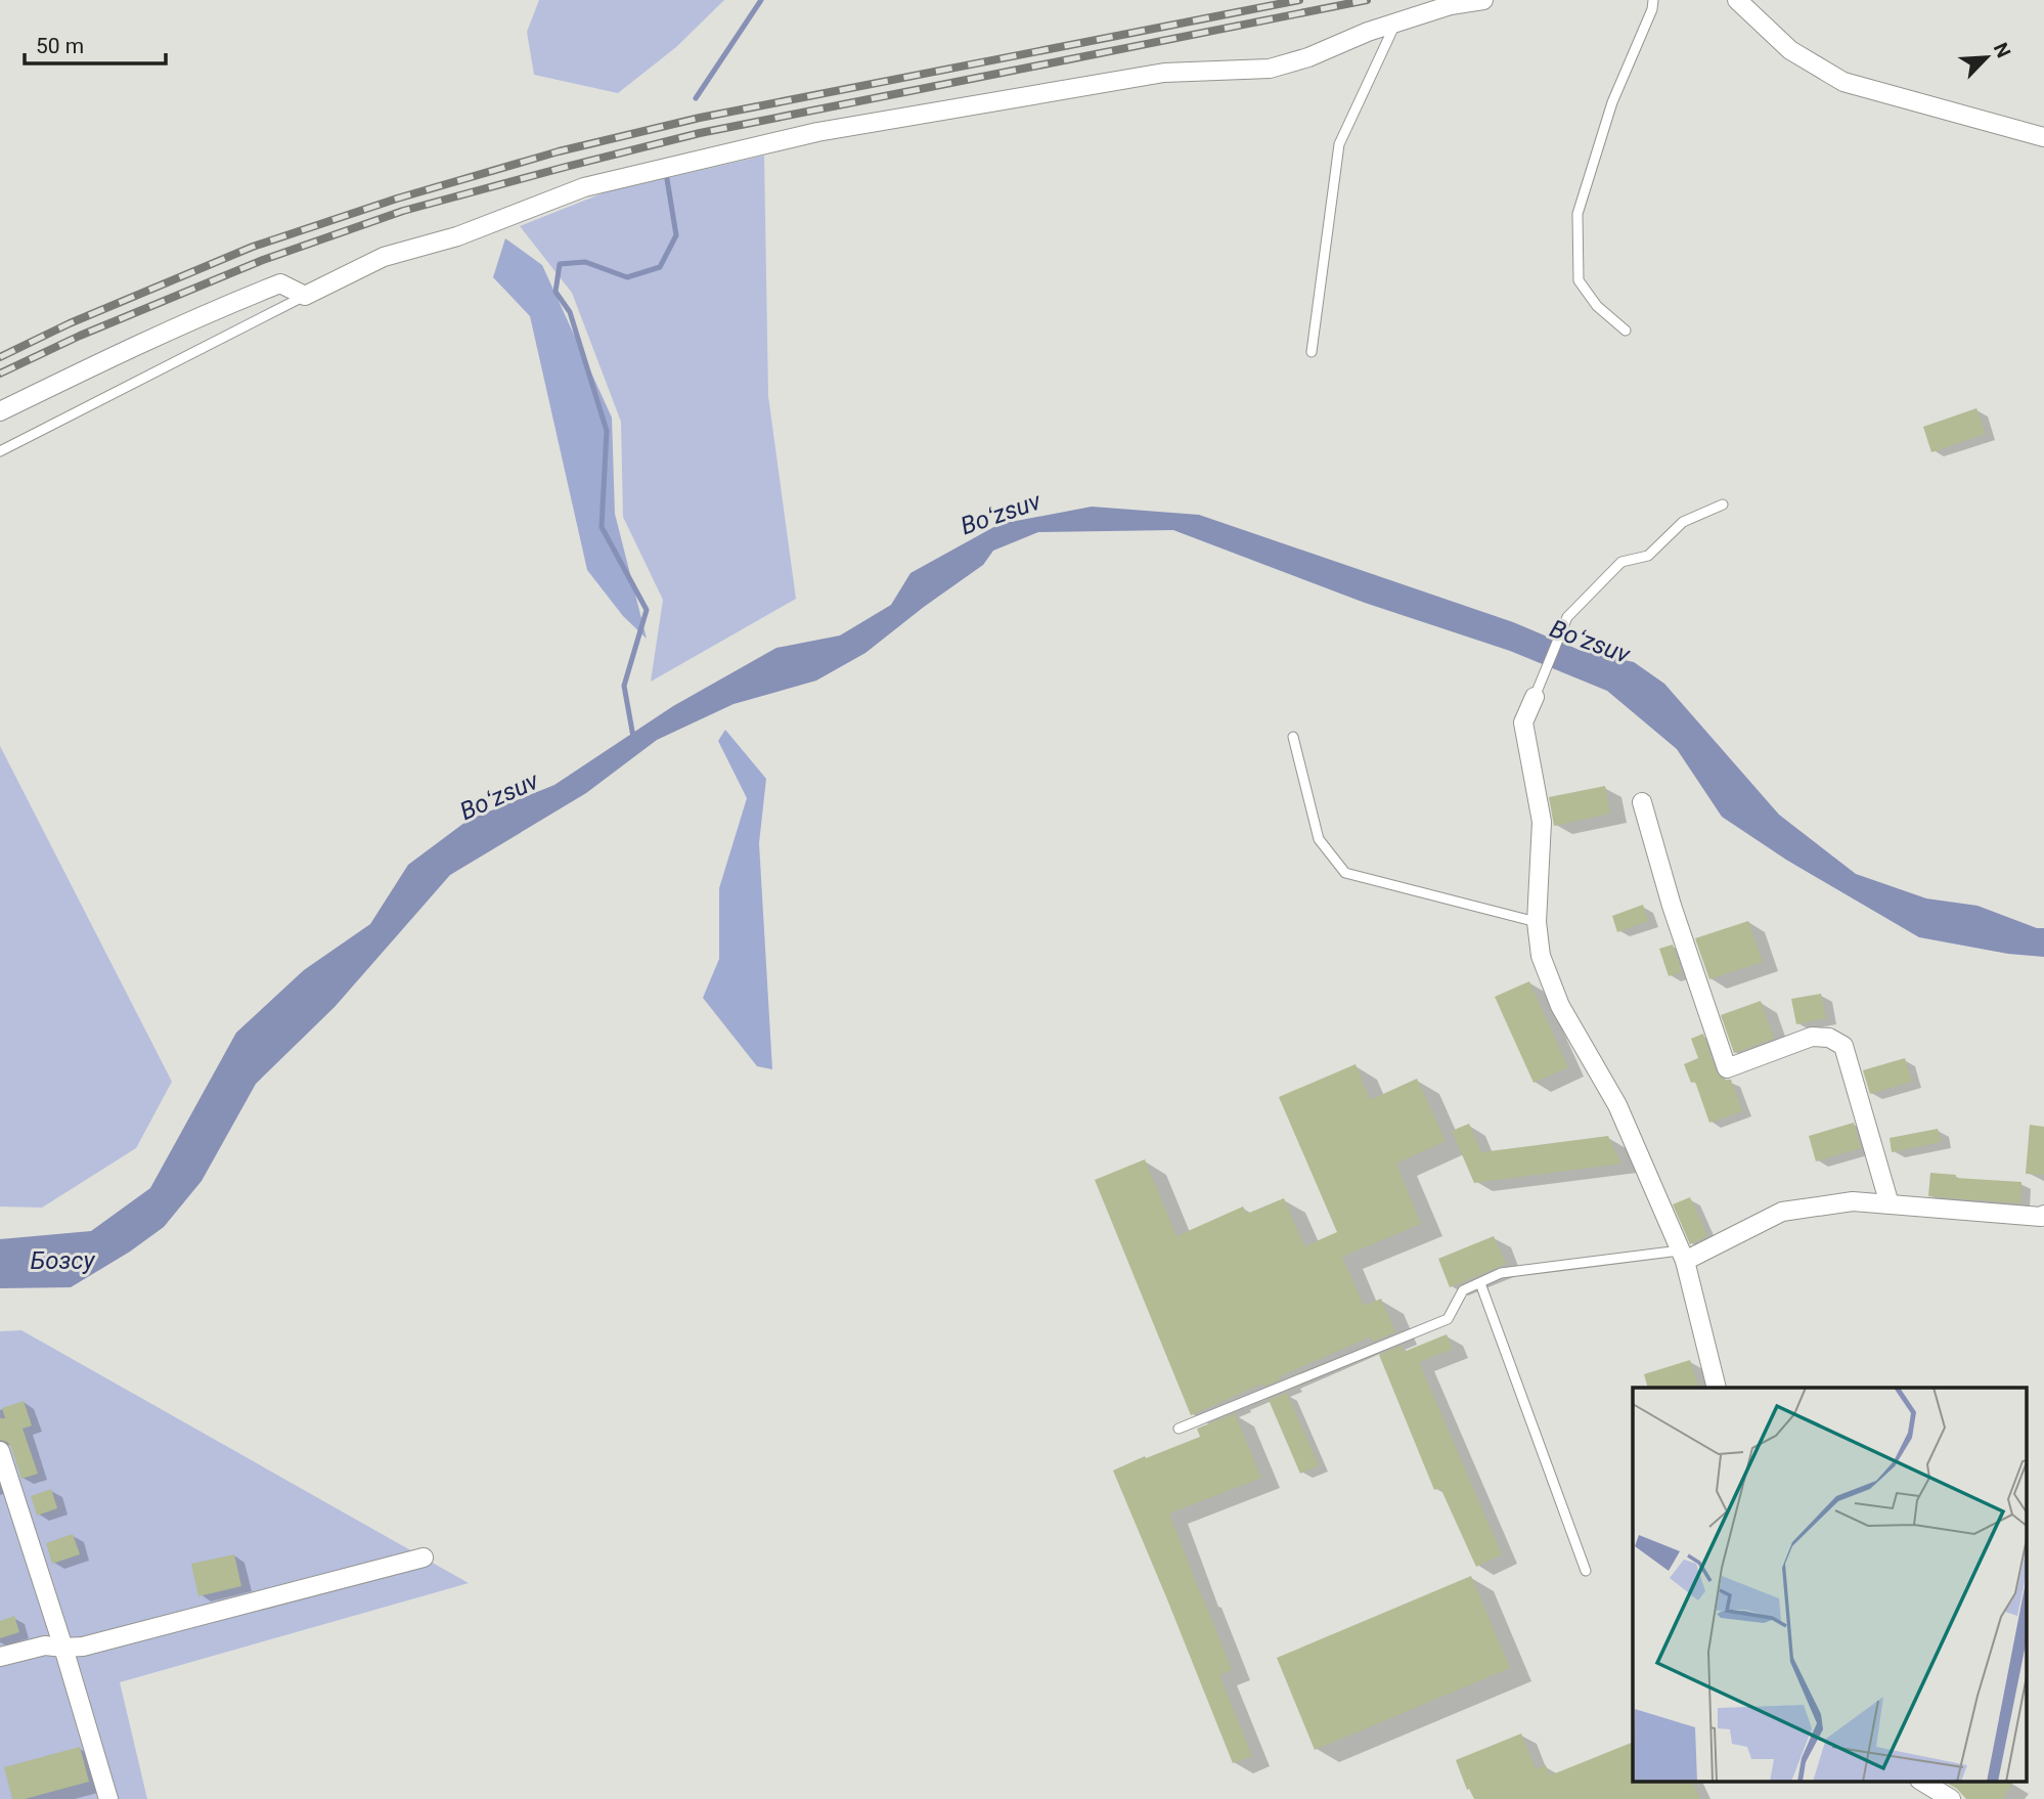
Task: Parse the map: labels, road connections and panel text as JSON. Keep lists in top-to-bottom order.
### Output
{
  "water": ["Boʻzsuv", "Бозсу"],
  "scale_bar": "50 m",
  "north": "top right"
}
